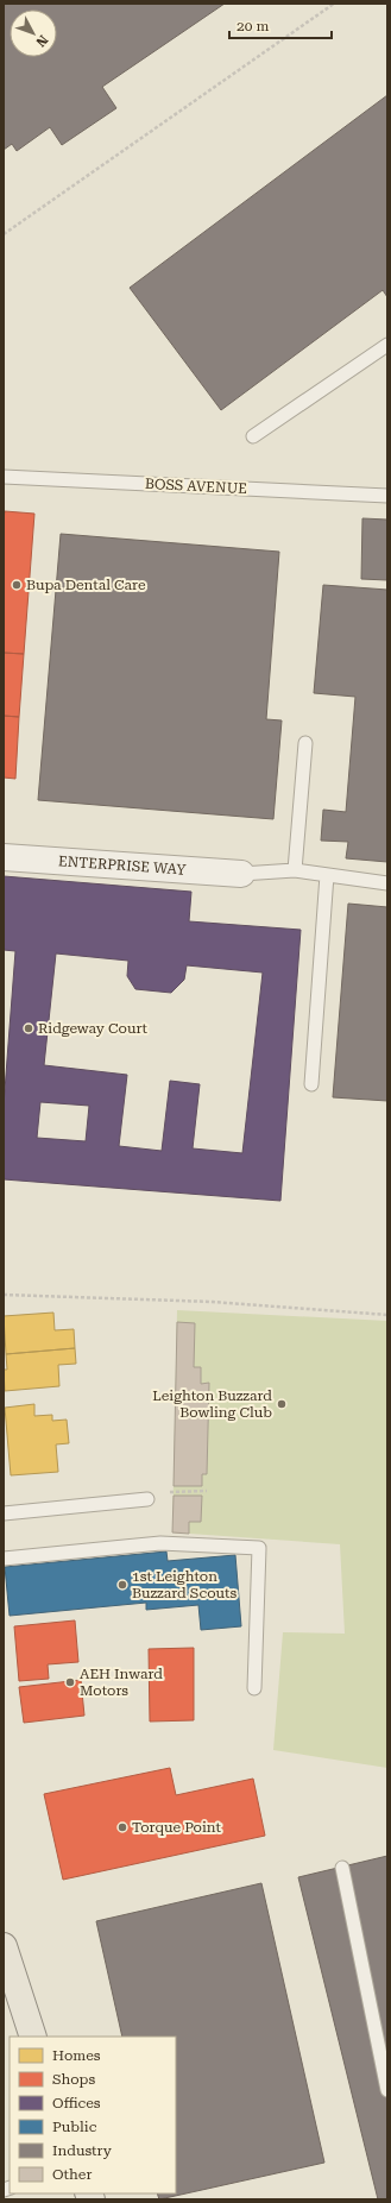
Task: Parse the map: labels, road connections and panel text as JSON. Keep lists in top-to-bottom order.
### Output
{
  "streets": {
    "street": ["ENTERPRISE WAY"],
    "lane": ["BOSS AVENUE"]
  },
  "places": [
    "Bupa Dental Care",
    "Ridgeway Court",
    "Leighton Buzzard Bowling Club",
    "1st Leighton Buzzard Scouts",
    "AEH Inward Motors",
    "Torque Point"
  ],
  "legend": [
    "Homes",
    "Shops",
    "Offices",
    "Public",
    "Industry",
    "Other"
  ],
  "scale_bar": "20 m",
  "north": "bottom right"
}
